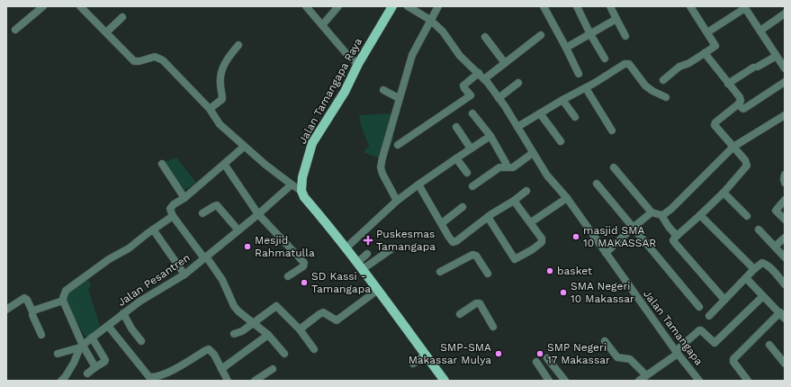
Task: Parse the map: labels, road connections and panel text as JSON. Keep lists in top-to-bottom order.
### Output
{
  "streets": {
    "main road": ["Jalan Tamangapa Raya"],
    "street": ["Jalan Pesantren", "Jalan Tamangapa"]
  },
  "places": {
    "other": [
      "masjid SMA 10 MAKASSAR",
      "Mesjid Rahmatulla",
      "basket",
      "SD Kassi - Tamangapa",
      "SMA Negeri 10 Makassar",
      "SMP-SMA Makassar Mulya",
      "SMP Negeri 17 Makassar"
    ],
    "health": ["Puskesmas Tamangapa"]
  }
}
